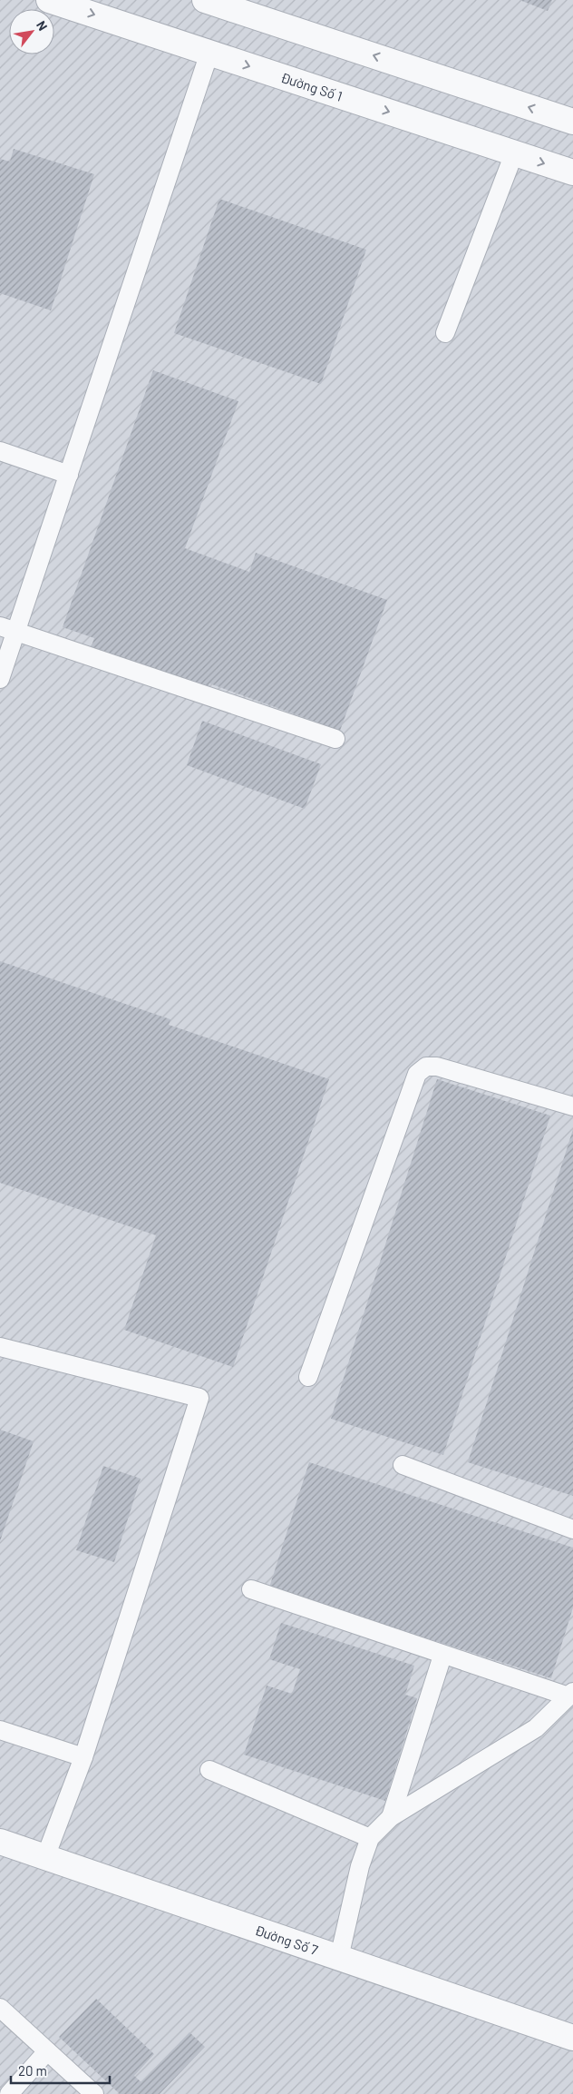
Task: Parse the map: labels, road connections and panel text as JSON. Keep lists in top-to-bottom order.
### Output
{
  "streets": {
    "street": ["Đường Số 1", "Đường Số 7"]
  },
  "scale_bar": "20 m",
  "north": "top right"
}
